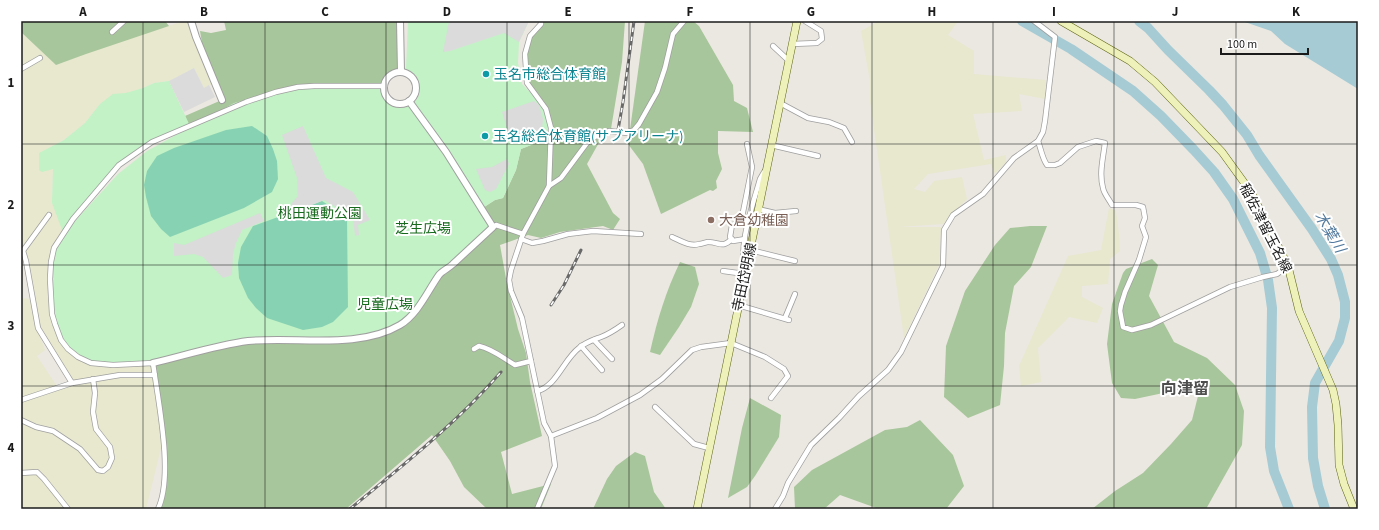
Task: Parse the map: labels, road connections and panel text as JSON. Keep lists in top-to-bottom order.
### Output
{
  "streets": {
    "main road": ["稲佐津留玉名線", "寺田岱明線"]
  },
  "districts": ["向津留"],
  "water": ["木葉川"],
  "parks": ["桃田運動公園", "芝生広場", "児童広場"],
  "places": ["玉名市総合体育館", "玉名総合体育館(サブアリーナ)", "大倉幼稚園"],
  "scale_bar": "100 m",
  "grid": {
    "columns": [
      "A",
      "B",
      "C",
      "D",
      "E",
      "F",
      "G",
      "H",
      "I",
      "J",
      "K"
    ],
    "rows": [
      "1",
      "2",
      "3",
      "4"
    ]
  }
}
